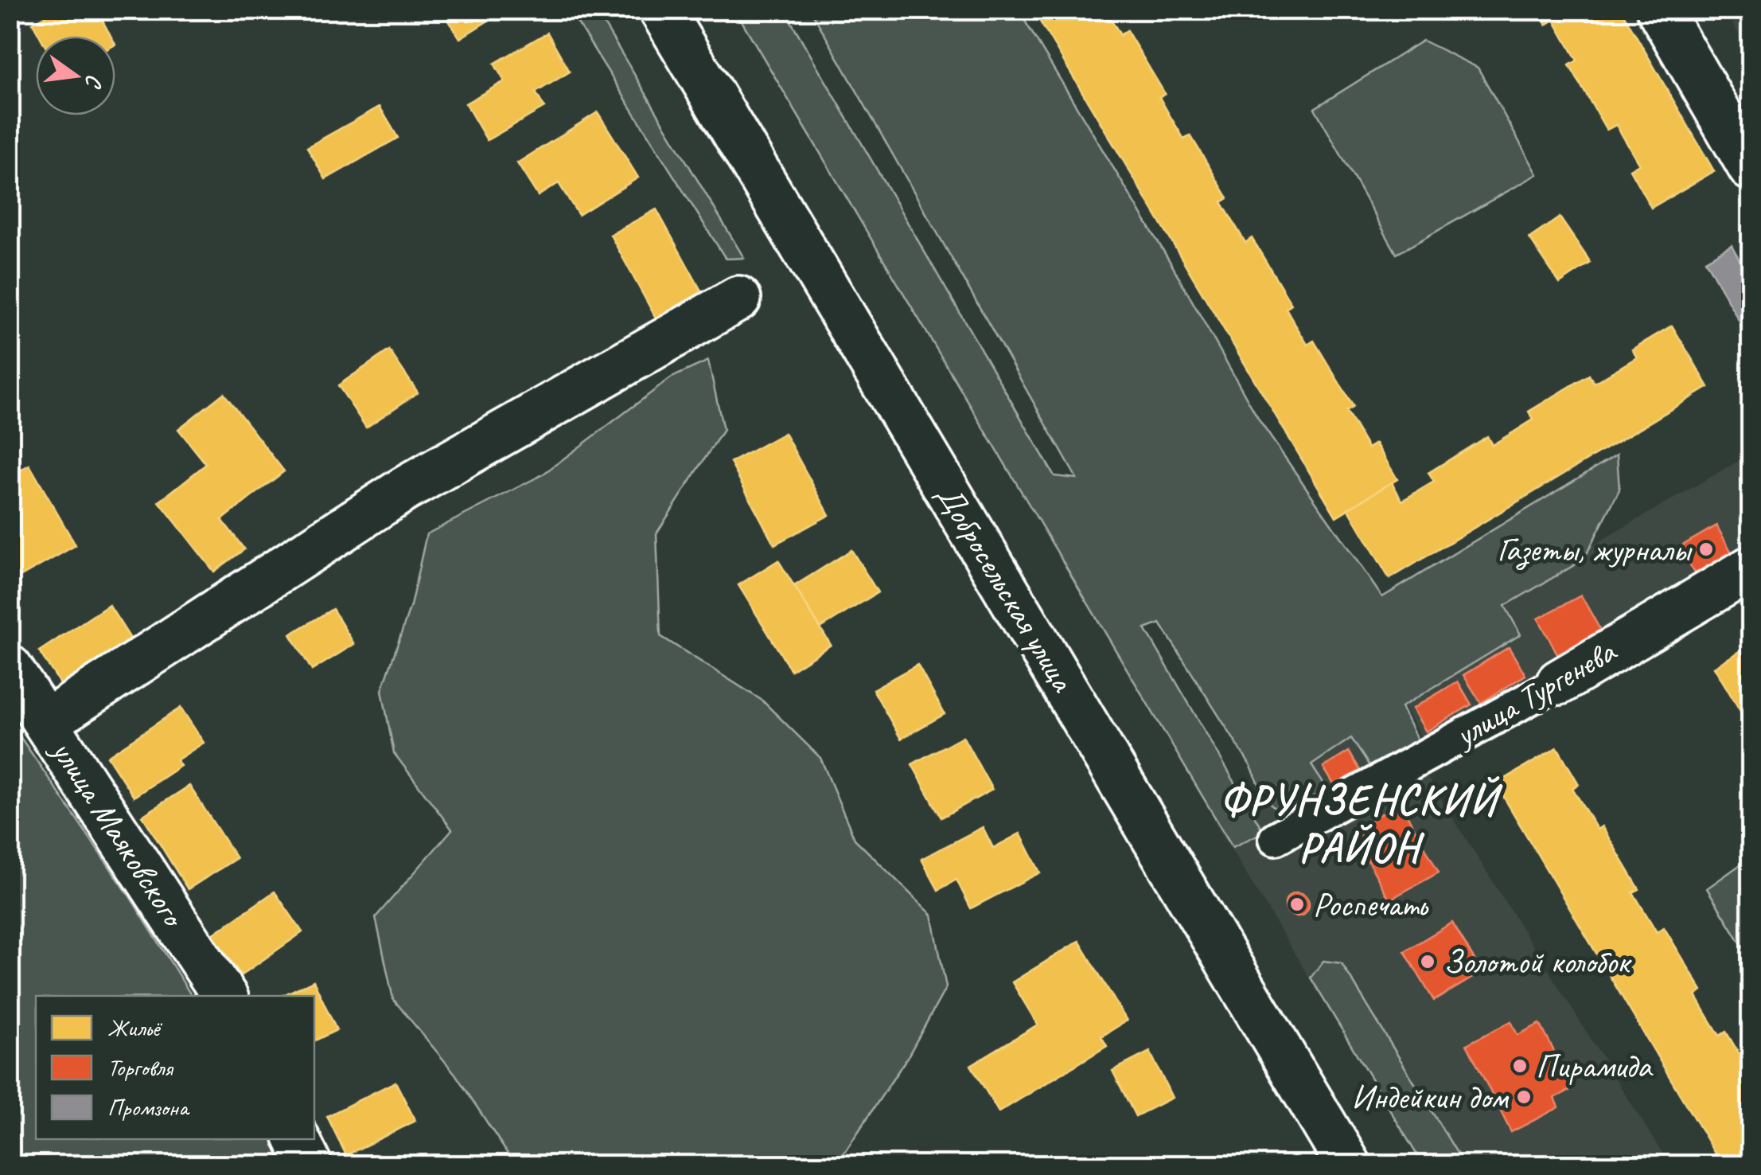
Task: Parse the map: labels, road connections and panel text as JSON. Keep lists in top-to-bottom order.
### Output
{
  "streets": {
    "street": ["Добросельская улица", "улица Тургенева", "улица Маяковского"]
  },
  "districts": ["ФРУНЗЕНСКИЙ РАЙОН"],
  "places": [
    "Газеты, журналы",
    "Роспечать",
    "Золотой колобок",
    "Пирамида",
    "Индейкин дом"
  ],
  "legend": ["Жильё", "Торговля", "Промзона"],
  "north": "right"
}
